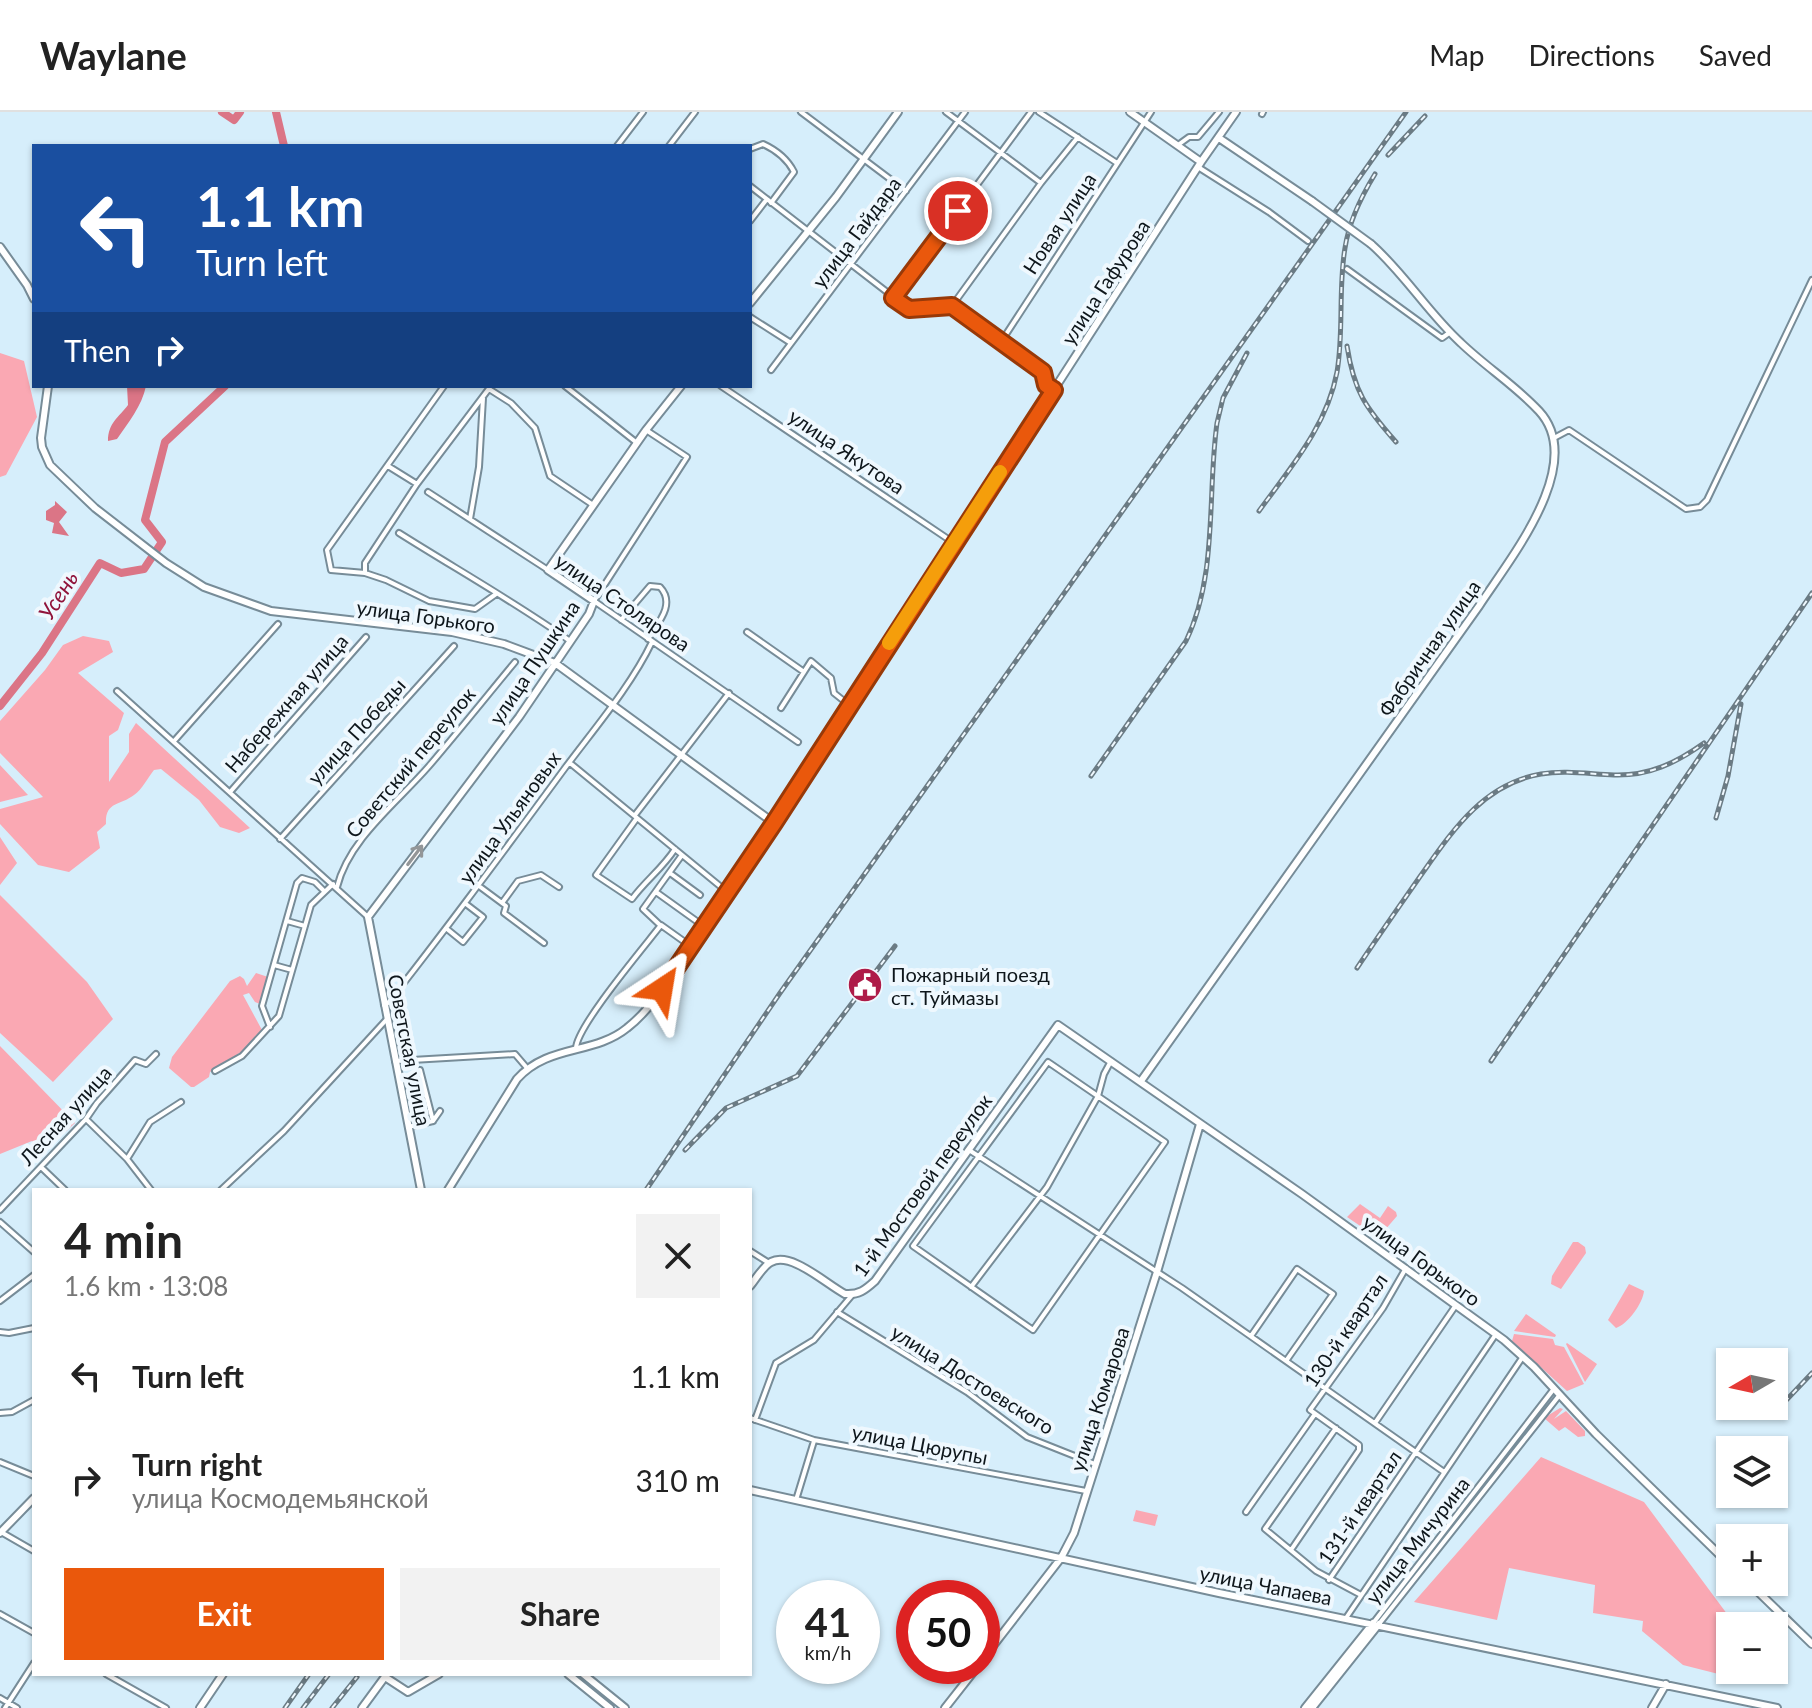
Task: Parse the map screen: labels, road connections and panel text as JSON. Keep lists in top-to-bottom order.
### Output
{
  "streets": {
    "main road": [
      "улица Гафурова",
      "улица Столярова",
      "улица Горького",
      "Фабричная улица",
      "улица Пушкина",
      "Советская улица",
      "1-й Мостовой переулок",
      "улица Комарова",
      "улица Мичурина",
      "улица Чапаева"
    ],
    "street": [
      "Новая улица",
      "улица Гайдара",
      "улица Якутова",
      "Набережная улица",
      "улица Победы",
      "Советский переулок",
      "улица Ульяновых",
      "Лесная улица",
      "130-й квартал",
      "улица Достоевского",
      "улица Цюрупы",
      "131-й квартал"
    ]
  },
  "crossings": [
    ["улица Гафурова", "улица Якутова"],
    ["улица Гафурова", "улица Горького"],
    ["улица Столярова", "улица Пушкина"],
    ["улица Столярова", "улица Ульяновых"],
    ["улица Горького", "Фабричная улица"],
    ["улица Горького", "улица Пушкина"],
    ["улица Горького", "улица Ульяновых"],
    ["улица Горького", "1-й Мостовой переулок"],
    ["улица Горького", "130-й квартал"],
    ["улица Горького", "улица Комарова"],
    ["улица Горького", "улица Мичурина"],
    ["улица Пушкина", "Советская улица"],
    ["улица Ульяновых", "Советская улица"],
    ["130-й квартал", "131-й квартал"],
    ["улица Достоевского", "улица Комарова"],
    ["улица Комарова", "улица Цюрупы"],
    ["улица Комарова", "улица Чапаева"],
    ["улица Мичурина", "улица Чапаева"]
  ],
  "one_way": ["улица Пушкина"],
  "water": ["Усень"],
  "places": {
    "public building": ["Пожарный поезд ст. Туймазы"]
  },
  "north": "left",
  "page": {
    "header": "Waylane",
    "nav": ["Map", "Directions", "Saved"],
    "turn": ["1.1 km", "Turn left"],
    "then": "Then",
    "heading": ["4 min", "1.6 km · 13:08"],
    "list": [
      {
        "name": "Turn left",
        "value": "1.1 km"
      },
      {
        "name": "Turn right",
        "note": "улица Космодемьянской",
        "value": "310 m"
      }
    ],
    "map_buttons": ["+", "−"],
    "buttons": ["Exit", "Share"],
    "speed": "41 km/h",
    "limit": "50"
  }
}
